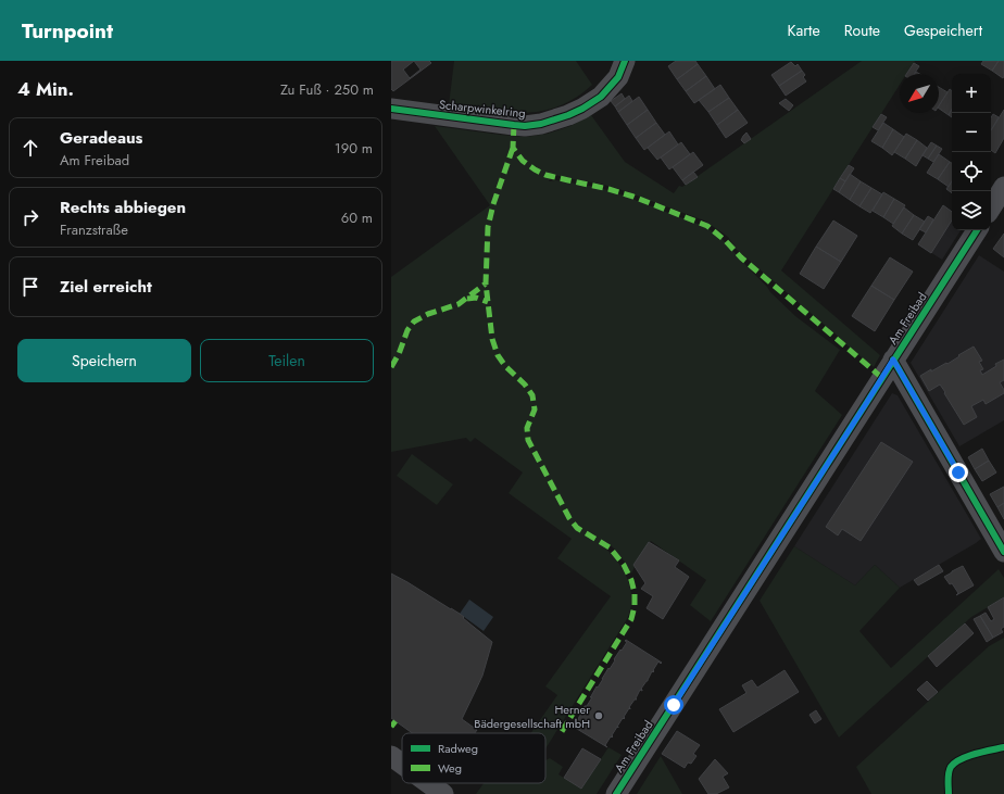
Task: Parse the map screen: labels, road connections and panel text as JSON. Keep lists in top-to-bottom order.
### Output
{
  "streets": {
    "street": ["Scharpwinkelring", "Am Freibad"]
  },
  "places": ["Herner Bädergesellschaft mbH"],
  "legend": ["Radweg", "Weg"],
  "north": "bottom left",
  "page": {
    "header": "Turnpoint",
    "nav": ["Karte", "Route", "Gespeichert"],
    "heading": ["4 Min.", "Zu Fuß · 250 m"],
    "map_buttons": ["+", "−"],
    "list": [
      ["Geradeaus", "Am Freibad", "190 m"],
      ["Rechts abbiegen", "Franzstraße", "60 m"],
      "Ziel erreicht"
    ],
    "buttons": ["Speichern", "Teilen"]
  }
}
